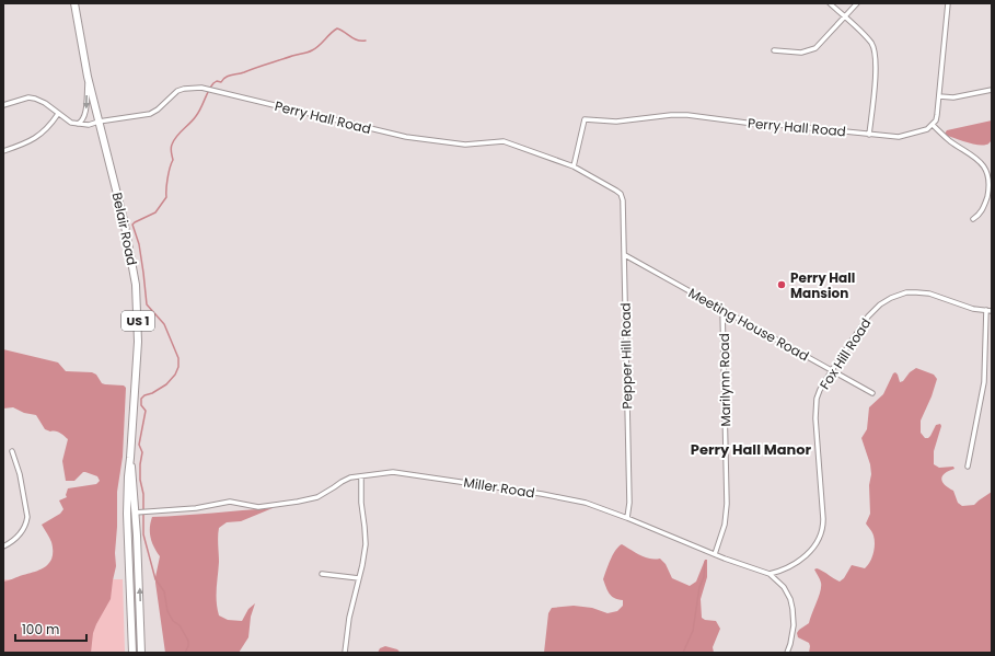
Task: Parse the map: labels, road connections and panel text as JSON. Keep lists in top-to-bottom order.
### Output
{
  "streets": {
    "highway": ["Belair Road", "US 1"],
    "street": [
      "Perry Hall Road",
      "Meeting House Road",
      "Fox Hill Road",
      "Pepper Hill Road",
      "Marilynn Road",
      "Miller Road"
    ]
  },
  "crossings": [
    ["Perry Hall Road", "Belair Road"],
    ["Perry Hall Road", "Pepper Hill Road"],
    ["Belair Road", "Miller Road"],
    ["Meeting House Road", "Fox Hill Road"],
    ["Meeting House Road", "Pepper Hill Road"],
    ["Meeting House Road", "Marilynn Road"],
    ["Fox Hill Road", "Miller Road"],
    ["Pepper Hill Road", "Miller Road"],
    ["Marilynn Road", "Miller Road"]
  ],
  "districts": ["Perry Hall Manor"],
  "places": ["Perry Hall Mansion"],
  "scale_bar": "100 m"
}
